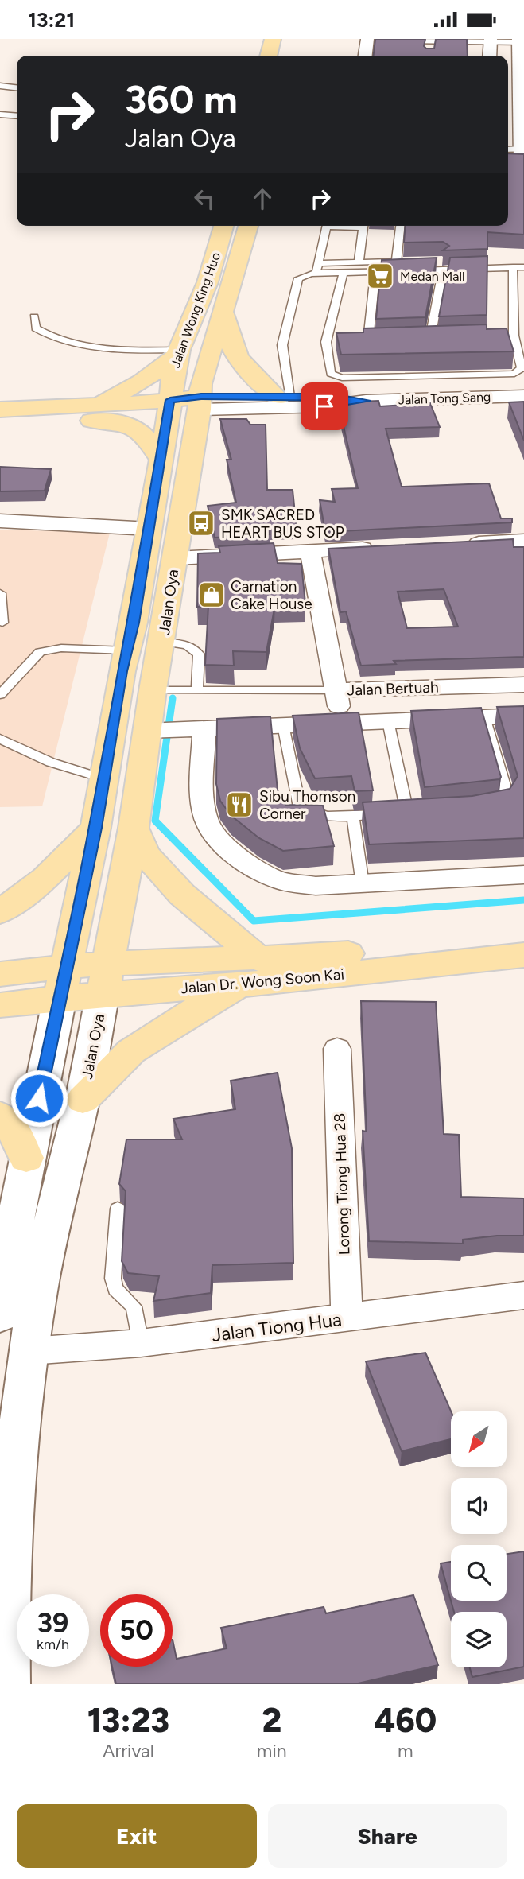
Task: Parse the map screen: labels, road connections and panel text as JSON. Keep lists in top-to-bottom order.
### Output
{
  "streets": {
    "main road": ["Jalan Wong King Huo", "Jalan Oya", "Jalan Dr. Wong Soon Kai"],
    "street": [
      "Jalan Tong Sang",
      "Jalan Bertuah",
      "Lorong Tiong Hua 28",
      "Jalan Tiong Hua"
    ]
  },
  "crossings": [
    ["Jalan Wong King Huo", "Jalan Tong Sang"],
    ["Jalan Wong King Huo", "Jalan Oya"],
    ["Jalan Tong Sang", "Jalan Oya"],
    ["Jalan Oya", "Jalan Dr. Wong Soon Kai"],
    ["Jalan Oya", "Jalan Tiong Hua"],
    ["Lorong Tiong Hua 28", "Jalan Tiong Hua"]
  ],
  "places": {
    "supermarket": ["Medan Mall"],
    "bus stop": ["SMK SACRED HEART BUS STOP"],
    "shop": ["Carnation Cake House"],
    "restaurant": ["Sibu Thomson Corner"]
  },
  "north": "bottom left",
  "page": {
    "status": "13:21",
    "turn": ["360 m", "Jalan Oya"],
    "speed": "39 km/h",
    "limit": "50",
    "eta": [
      "13:23",
      "Arrival",
      "2",
      "min",
      "460",
      "m"
    ],
    "buttons": ["Exit", "Share"]
  }
}
